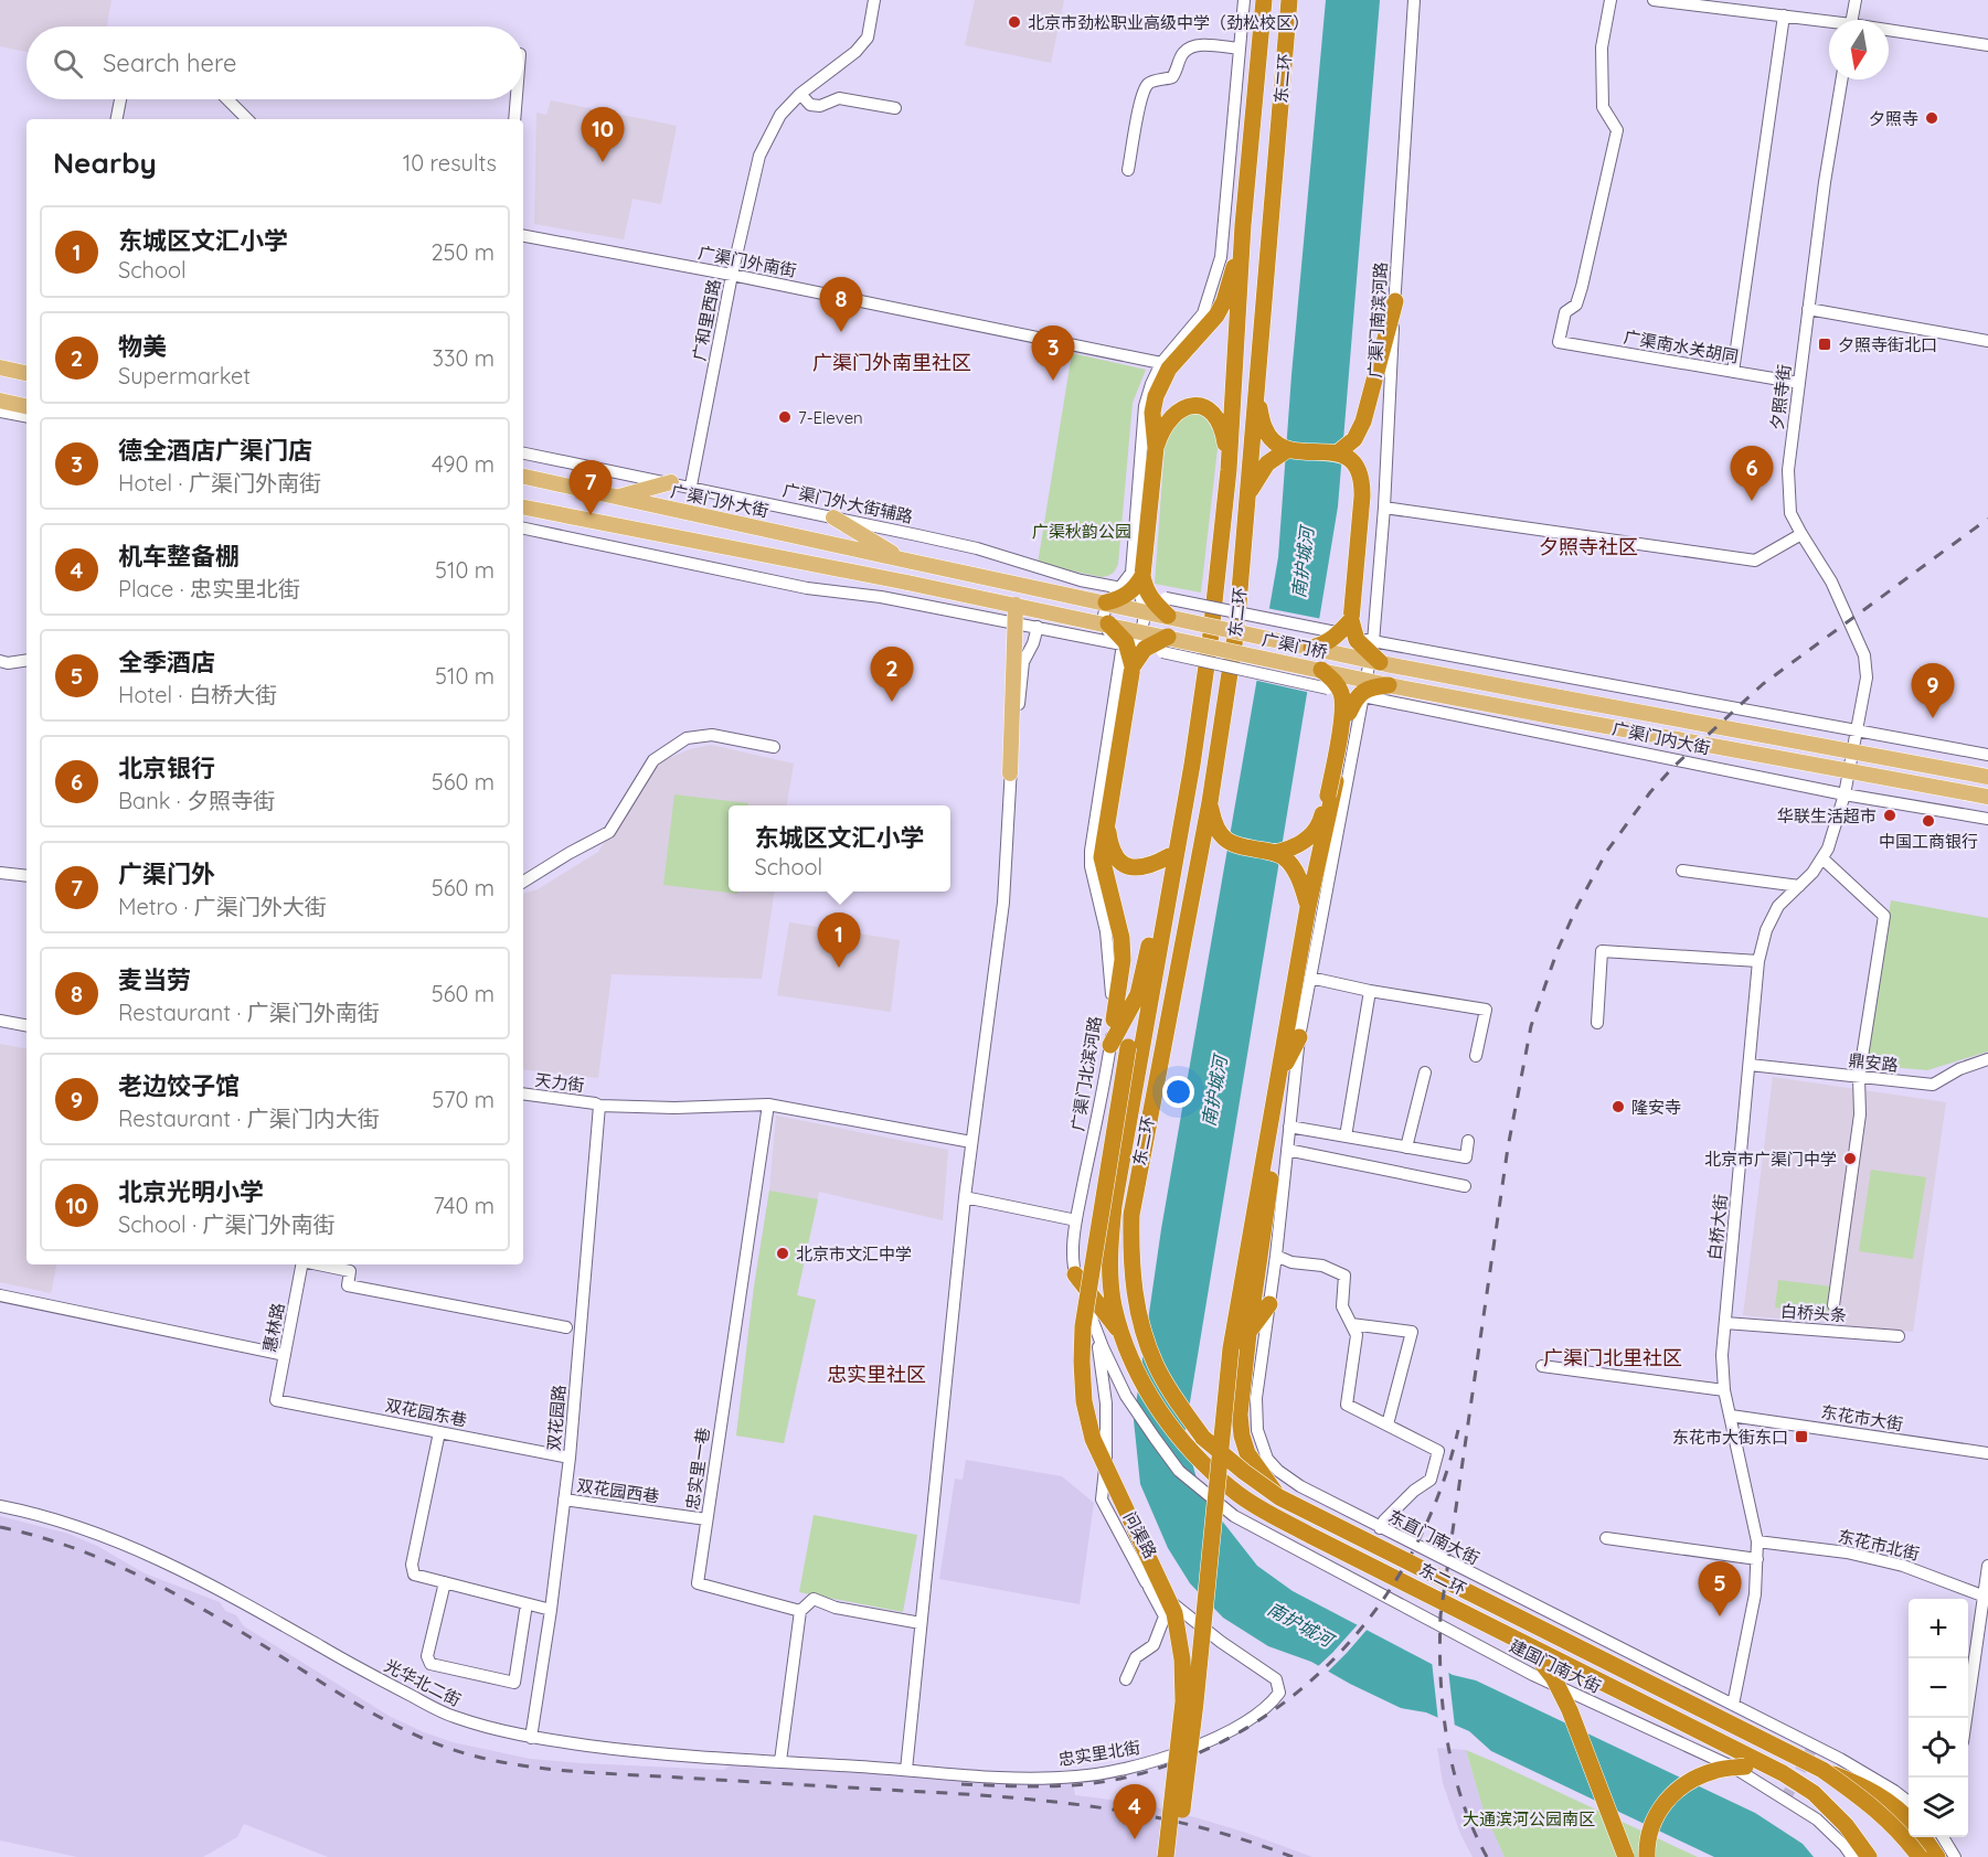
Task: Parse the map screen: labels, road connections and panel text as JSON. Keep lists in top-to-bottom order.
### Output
{
  "streets": {
    "highway": ["东二环"],
    "main road": ["广渠门外大街", "广渠门桥", "广渠门内大街"],
    "street": [
      "广渠门外南街",
      "广和里西路",
      "广渠门南滨河路",
      "广渠南水关胡同",
      "夕照寺街",
      "广渠门外大街辅路",
      "鼎安路",
      "广渠门北滨河路",
      "天力街",
      "白桥大街",
      "白桥头条",
      "惠林路",
      "双花园东巷",
      "双花园路",
      "东花市大街",
      "忠实里一巷",
      "双花园西巷",
      "问渠路",
      "东直门南大街",
      "东花市北街",
      "建国门南大街",
      "光华北二街",
      "忠实里北街"
    ]
  },
  "crossings": [
    ["广渠门外南街", "广和里西路"],
    ["广和里西路", "广渠门外大街辅路"],
    ["广渠门南滨河路", "广渠门桥"],
    ["广渠门南滨河路", "广渠门内大街"],
    ["广渠南水关胡同", "夕照寺街"],
    ["夕照寺街", "广渠门内大街"],
    ["夕照寺街", "白桥大街"],
    ["广渠门外大街", "广渠门桥"],
    ["广渠门外大街辅路", "广渠门桥"],
    ["广渠门外大街辅路", "广渠门北滨河路"],
    ["广渠门桥", "广渠门内大街"],
    ["广渠门内大街", "白桥大街"],
    ["鼎安路", "白桥大街"],
    ["广渠门北滨河路", "问渠路"],
    ["广渠门北滨河路", "建国门南大街"],
    ["天力街", "双花园路"],
    ["天力街", "忠实里一巷"],
    ["白桥大街", "白桥头条"],
    ["白桥大街", "东花市大街"],
    ["白桥大街", "东直门南大街"],
    ["白桥大街", "东花市北街"],
    ["惠林路", "双花园东巷"],
    ["双花园东巷", "双花园路"],
    ["双花园路", "双花园西巷"],
    ["双花园路", "光华北二街"],
    ["忠实里一巷", "双花园西巷"],
    ["问渠路", "忠实里北街"],
    ["光华北二街", "忠实里北街"]
  ],
  "districts": [
    "广渠门外南里社区",
    "夕照寺社区",
    "广渠门北里社区",
    "忠实里社区"
  ],
  "water": ["南护城河"],
  "parks": ["广渠秋韵公园", "大通滨河公园南区"],
  "places": {
    "other": [
      "北京市劲松职业高级中学（劲松校区）",
      "夕照寺",
      "7-Eleven",
      "华联生活超市",
      "中国工商银行",
      "隆安寺",
      "北京市广渠门中学",
      "北京市文汇中学"
    ],
    "transit": ["夕照寺街北口", "东花市大街东口"]
  },
  "north": "bottom",
  "page": {
    "search": "Search here",
    "pins": [
      "10",
      "8",
      "3",
      "6",
      "7",
      "2",
      "9",
      "1",
      "5",
      "4"
    ],
    "heading": ["Nearby", "10 results"],
    "list": [
      {
        "mark": "1",
        "name": "东城区文汇小学",
        "note": "School",
        "value": "250 m"
      },
      {
        "mark": "2",
        "name": "物美",
        "note": "Supermarket",
        "value": "330 m"
      },
      {
        "mark": "3",
        "name": "德全酒店广渠门店",
        "note": "Hotel · 广渠门外南街",
        "value": "490 m"
      },
      {
        "mark": "4",
        "name": "机车整备棚",
        "note": "Place · 忠实里北街",
        "value": "510 m"
      },
      {
        "mark": "5",
        "name": "全季酒店",
        "note": "Hotel · 白桥大街",
        "value": "510 m"
      },
      {
        "mark": "6",
        "name": "北京银行",
        "note": "Bank · 夕照寺街",
        "value": "560 m"
      },
      {
        "mark": "7",
        "name": "广渠门外",
        "note": "Metro · 广渠门外大街",
        "value": "560 m"
      },
      {
        "mark": "8",
        "name": "麦当劳",
        "note": "Restaurant · 广渠门外南街",
        "value": "560 m"
      },
      {
        "mark": "9",
        "name": "老边饺子馆",
        "note": "Restaurant · 广渠门内大街",
        "value": "570 m"
      },
      {
        "mark": "10",
        "name": "北京光明小学",
        "note": "School · 广渠门外南街",
        "value": "740 m"
      }
    ],
    "popup": ["东城区文汇小学", "School"],
    "map_buttons": ["+", "−"]
  }
}
